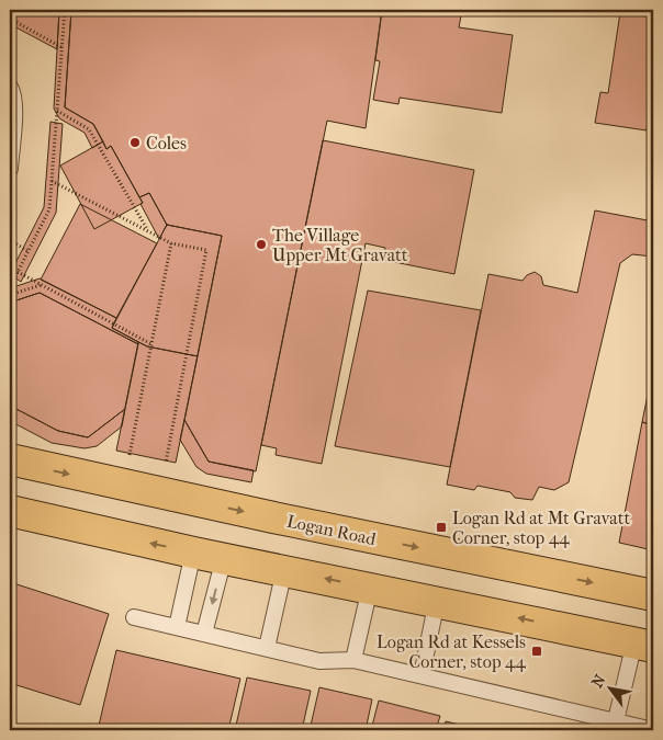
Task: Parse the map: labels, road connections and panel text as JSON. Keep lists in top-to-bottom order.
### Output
{
  "streets": {
    "main road": ["Logan Road"]
  },
  "places": {
    "other": ["Coles", "The Village Upper Mt Gravatt"],
    "transit": ["Logan Rd at Mt Gravatt Corner, stop 44", "Logan Rd at Kessels Corner, stop 44"]
  },
  "north": "top left"
}
